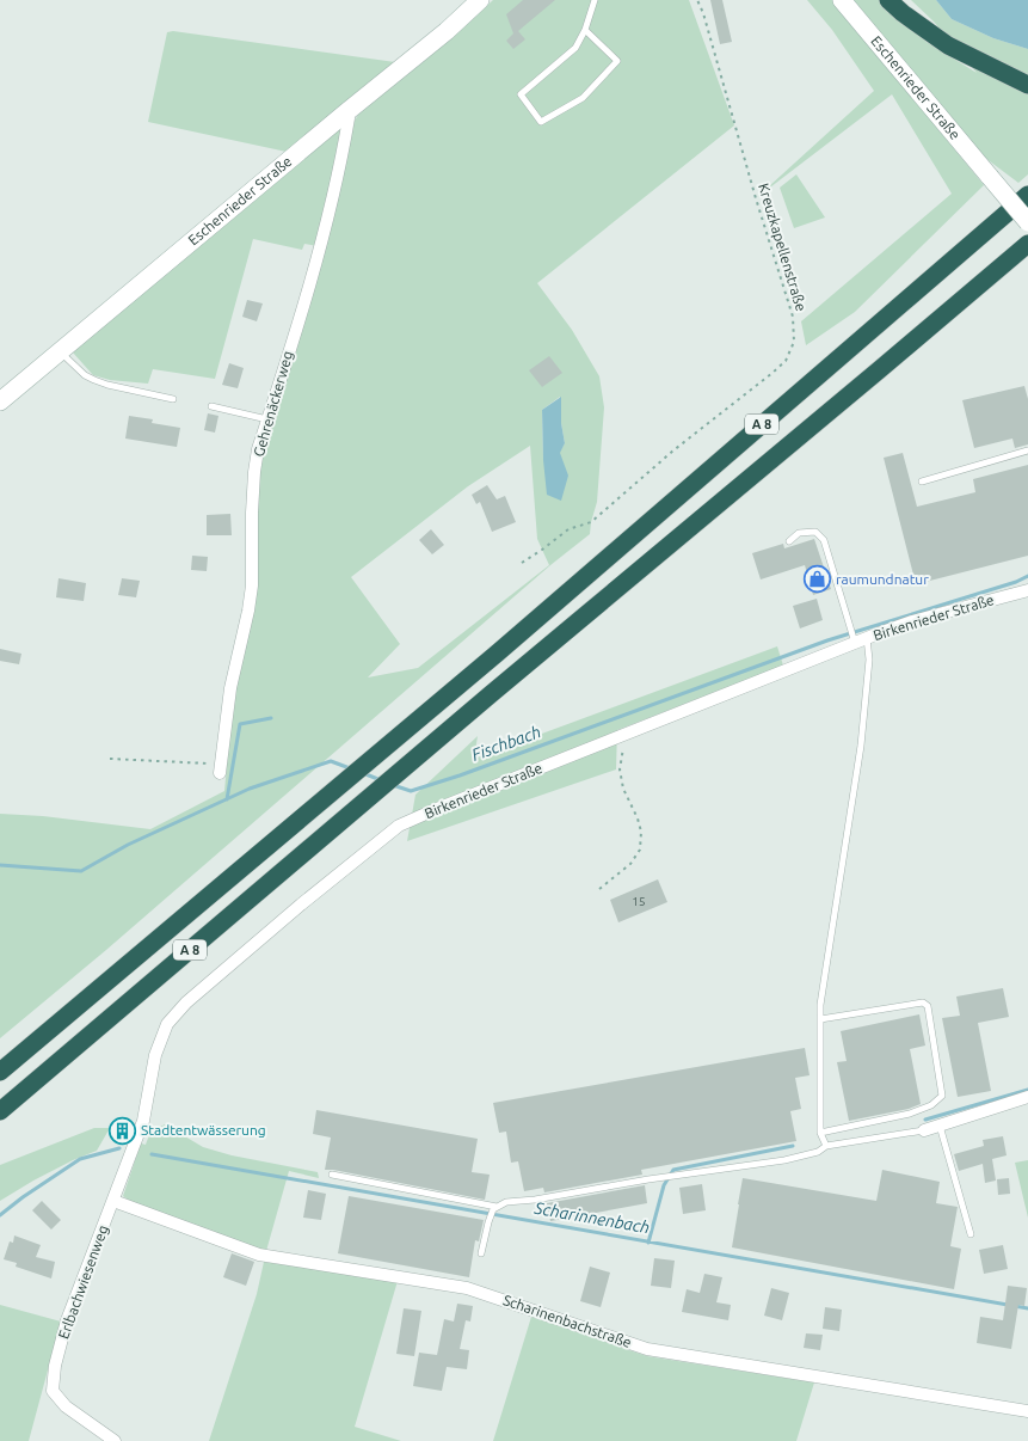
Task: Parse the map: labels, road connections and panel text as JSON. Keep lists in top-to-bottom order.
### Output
{
  "streets": {
    "highway": ["A 8"],
    "street": [
      "Eschenrieder Straße",
      "Gehrenäckerweg",
      "Birkenrieder Straße",
      "Erlbachwiesenweg",
      "Scharinenbachstraße"
    ],
    "path": ["Kreuzkapellenstraße"]
  },
  "crossings": [
    ["Eschenrieder Straße", "Gehrenäckerweg"],
    ["Birkenrieder Straße", "Erlbachwiesenweg"],
    ["Birkenrieder Straße", "Scharinenbachstraße"],
    ["Erlbachwiesenweg", "Scharinenbachstraße"]
  ],
  "water": ["Fischbach", "Scharinnenbach"],
  "places": {
    "shop": ["raumundnatur"],
    "building": ["Stadtentwässerung"]
  },
  "house_numbers": ["15"]
}
